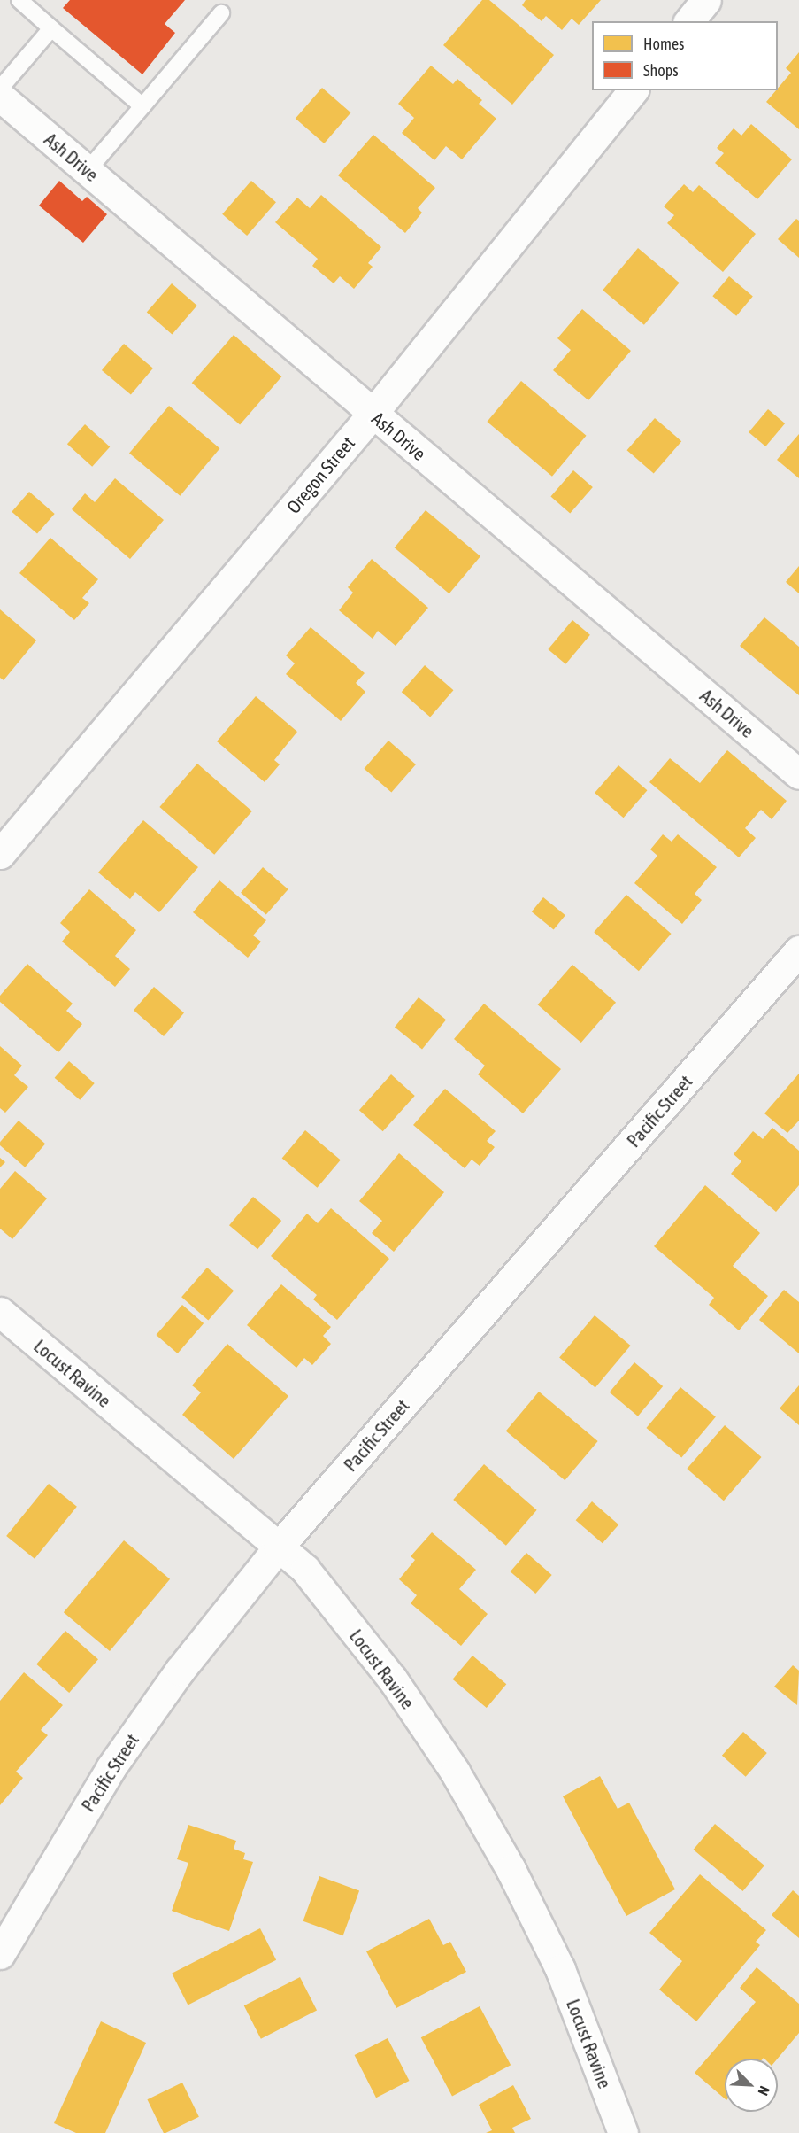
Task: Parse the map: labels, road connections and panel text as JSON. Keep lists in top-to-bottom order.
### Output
{
  "streets": {
    "street": [
      "Ash Drive",
      "Oregon Street",
      "Pacific Street",
      "Locust Ravine"
    ]
  },
  "crossings": [
    ["Ash Drive", "Oregon Street"],
    ["Pacific Street", "Locust Ravine"]
  ],
  "legend": ["Homes", "Shops"],
  "north": "bottom right"
}
